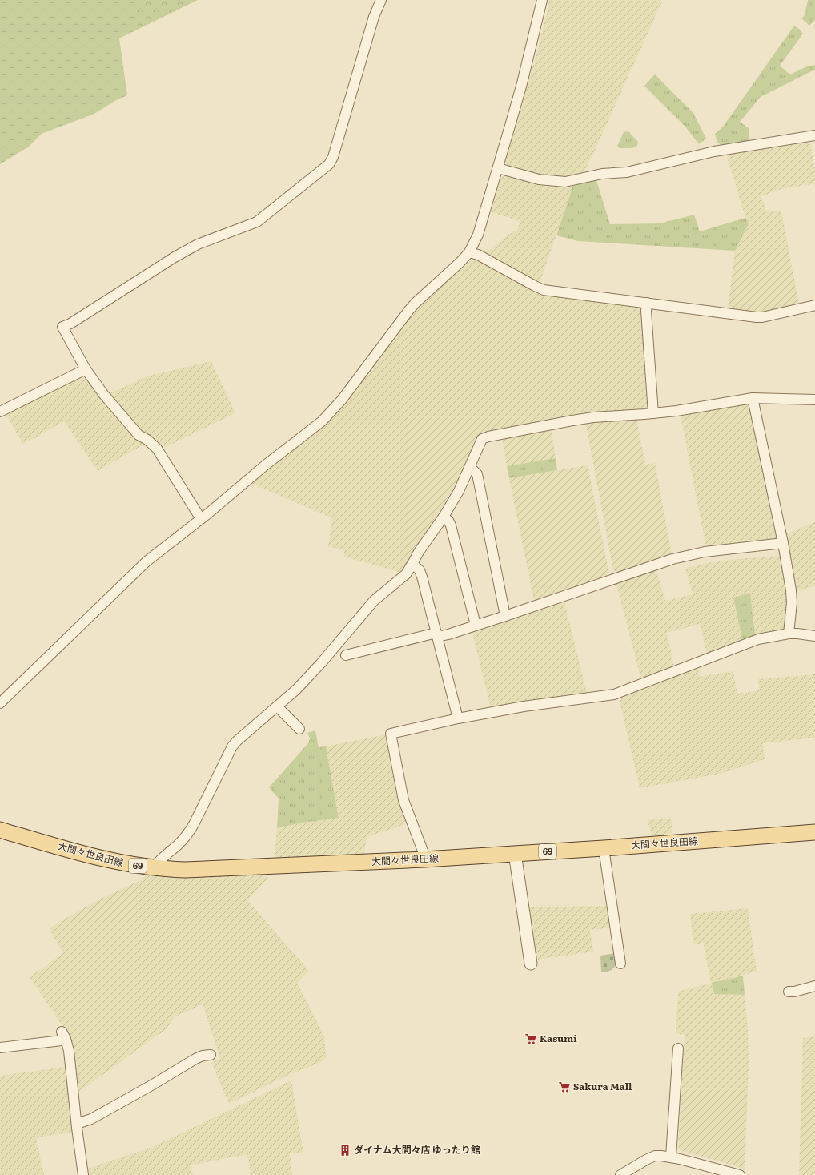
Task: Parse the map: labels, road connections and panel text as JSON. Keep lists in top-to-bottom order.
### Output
{
  "streets": {
    "main road": ["大間々世良田線", "69"]
  },
  "places": {
    "supermarket": ["Kasumi", "Sakura Mall"],
    "building": ["ダイナム大間々店 ゆったり館"]
  }
}
